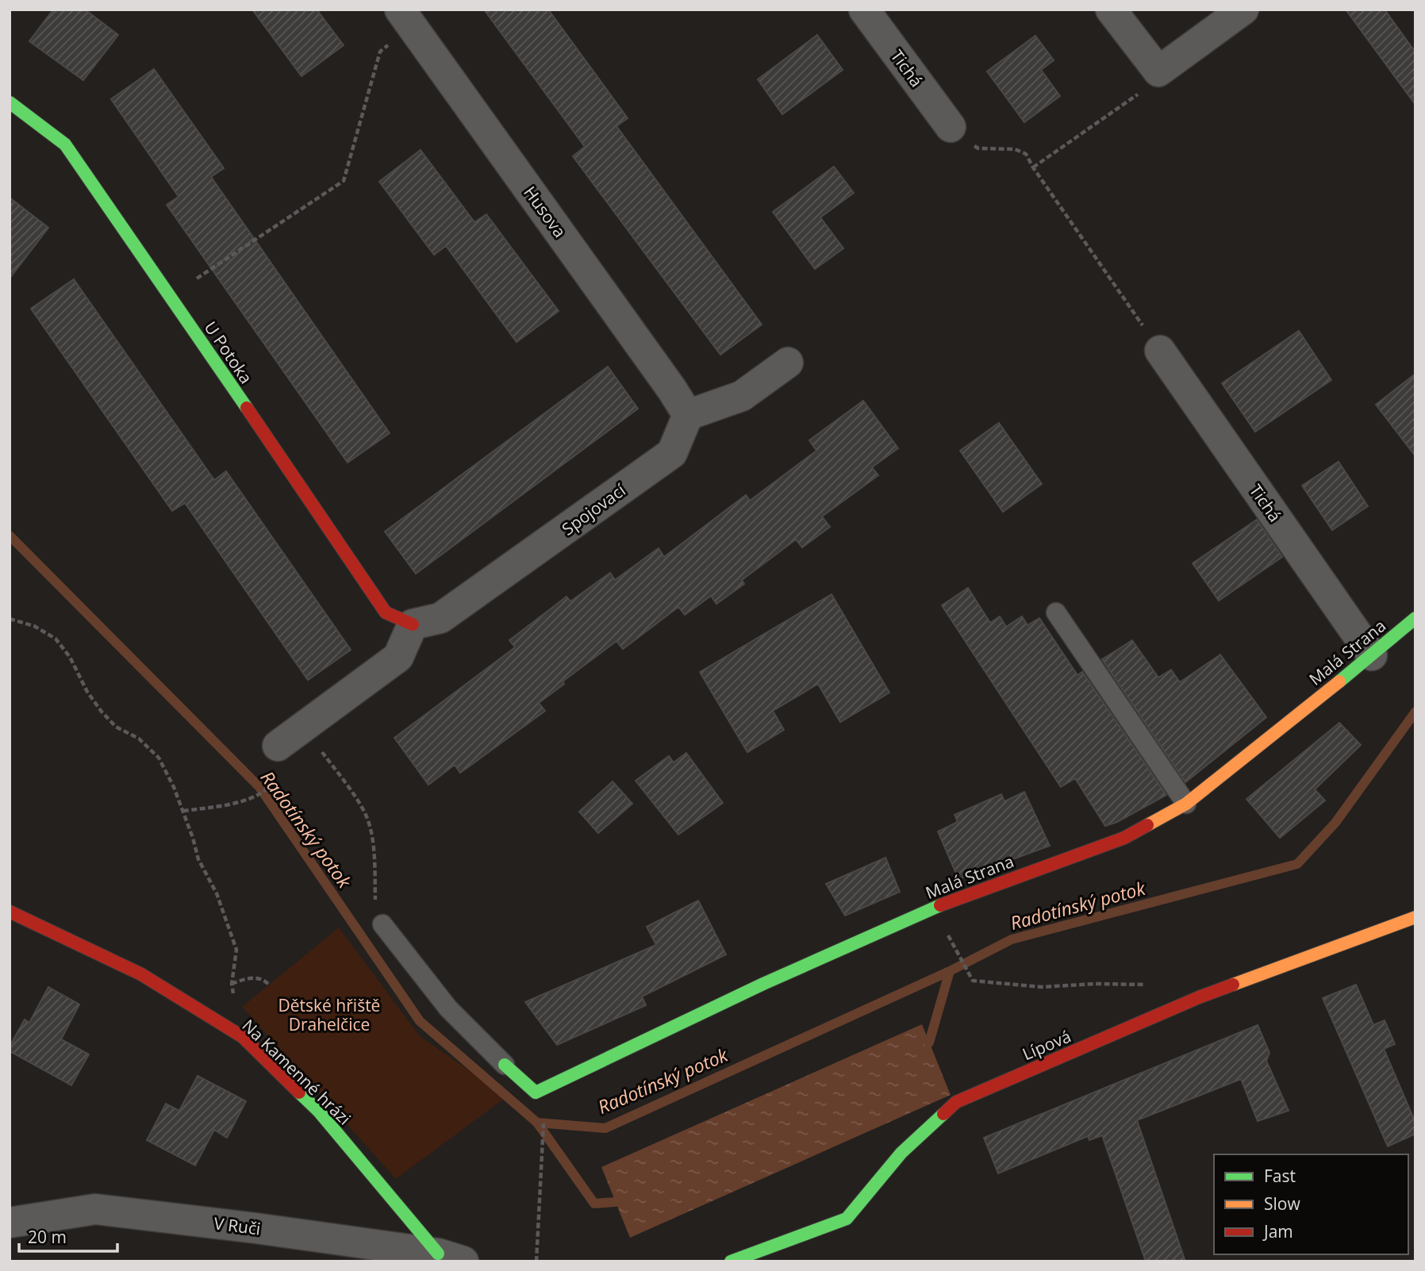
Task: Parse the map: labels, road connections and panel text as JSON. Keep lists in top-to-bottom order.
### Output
{
  "streets": {
    "street": [
      "Tichá",
      "Husova",
      "U Potoka",
      "Spojovací",
      "Malá Strana",
      "Lípová",
      "Na Kamenné hrázi",
      "V Ruči"
    ]
  },
  "crossings": [
    ["Tichá", "Malá Strana"],
    ["Husova", "Spojovací"],
    ["U Potoka", "Spojovací"],
    ["Na Kamenné hrázi", "V Ruči"]
  ],
  "water": ["Radotínský potok"],
  "parks": ["Dětské hřiště Drahelčice"],
  "legend": ["Fast", "Slow", "Jam"],
  "scale_bar": "20 m"
}
